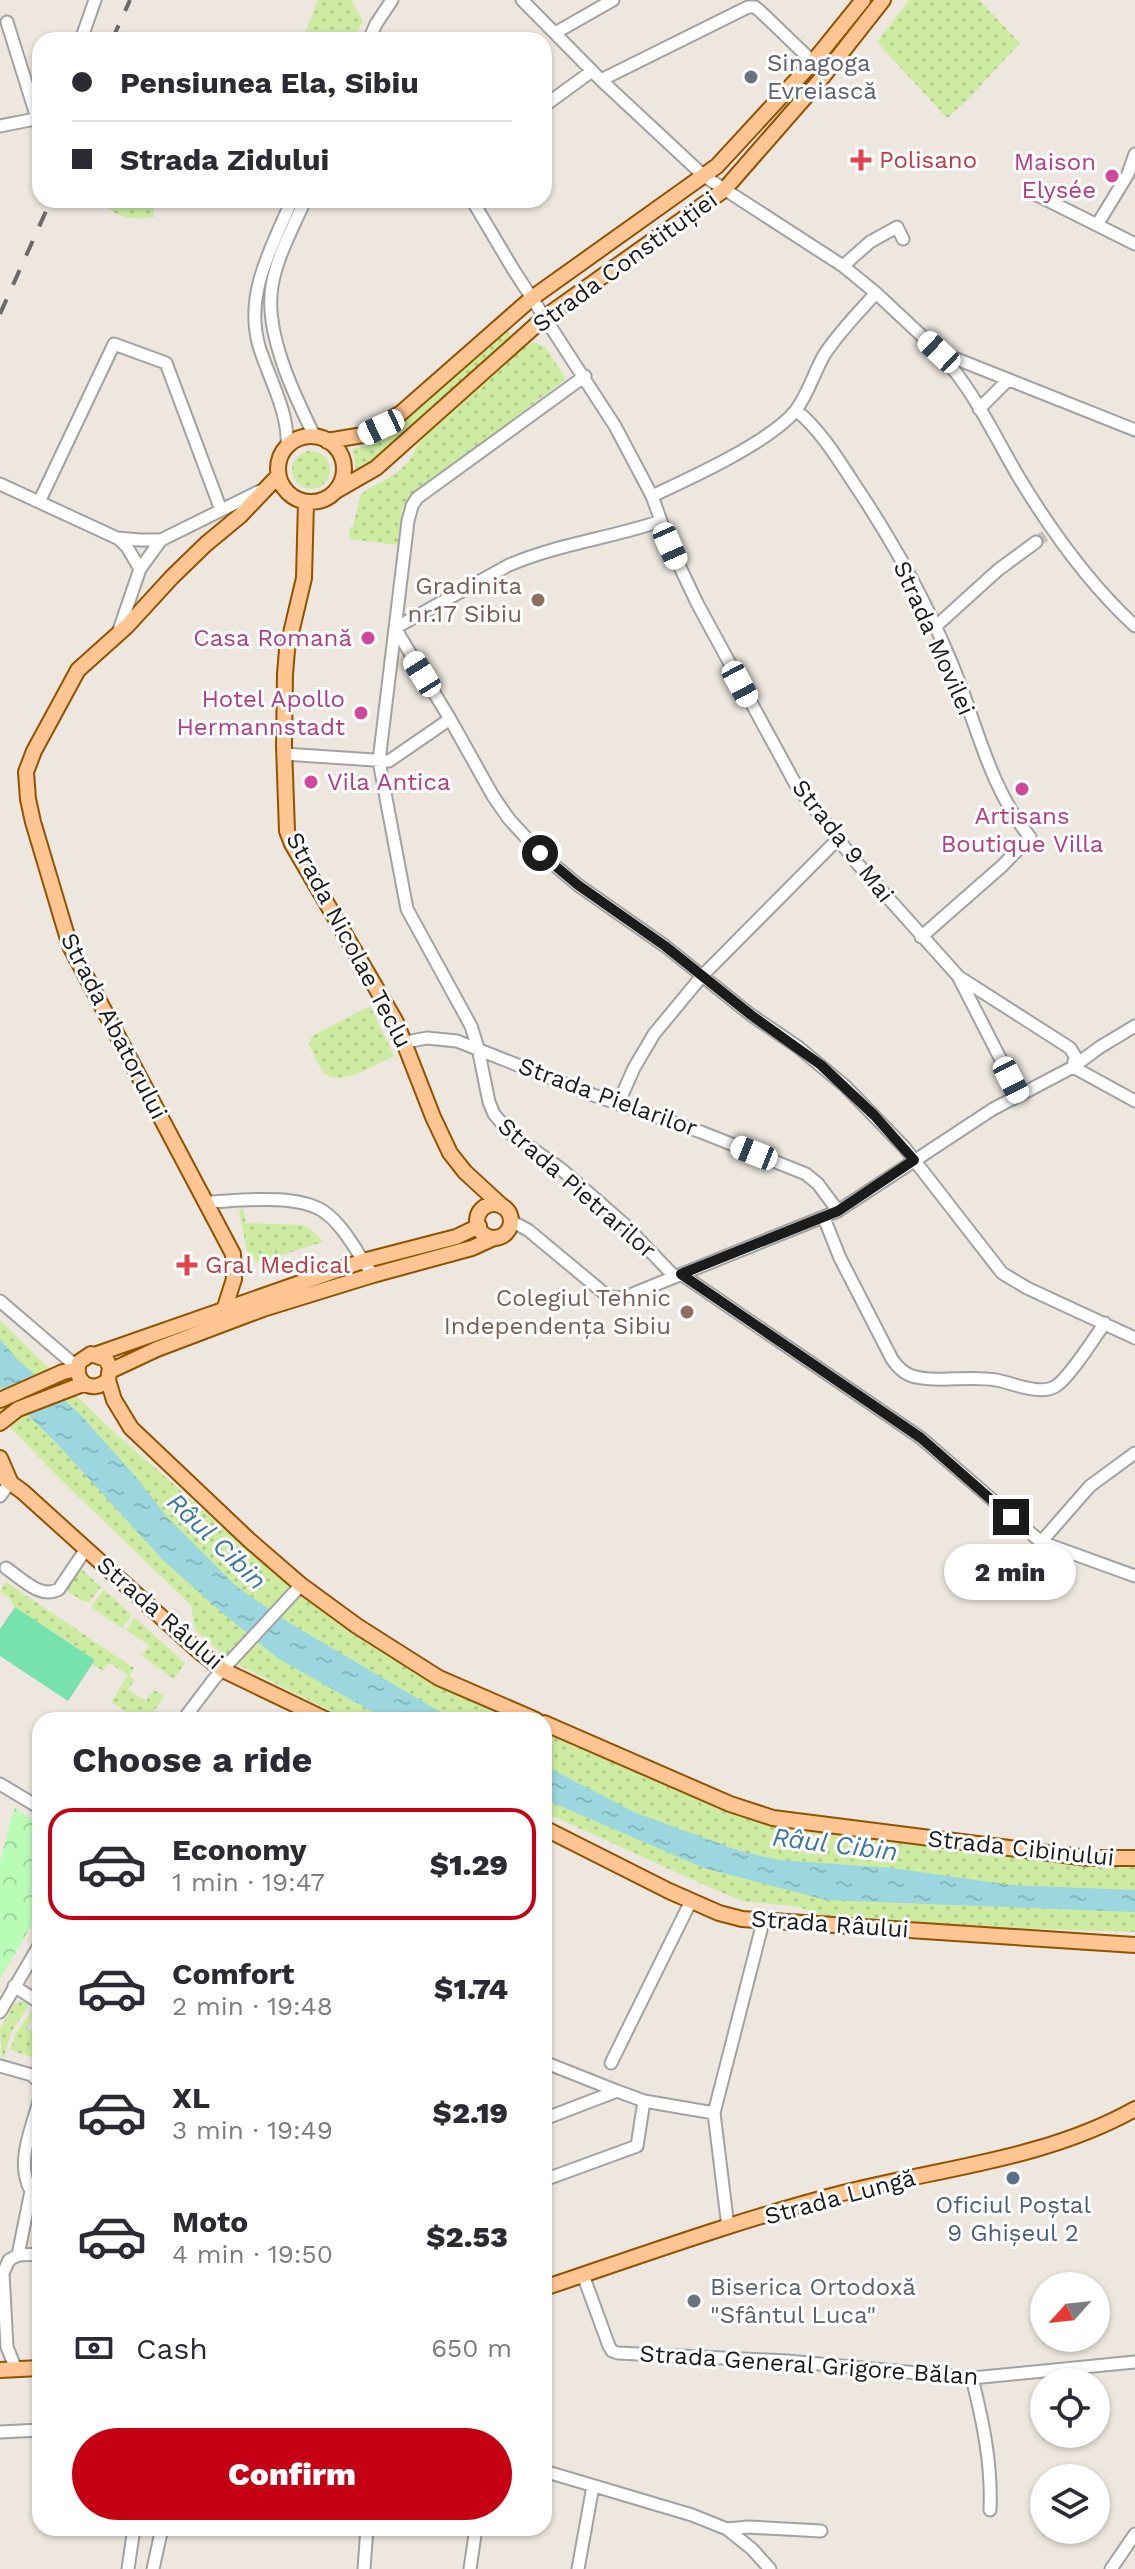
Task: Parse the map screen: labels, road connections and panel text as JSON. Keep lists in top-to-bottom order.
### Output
{
  "streets": {
    "main road": [
      "Strada Constituției",
      "Strada Nicolae Teclu",
      "Strada Abatorului",
      "Strada Râului",
      "Strada Cibinului",
      "Strada Lungă"
    ],
    "street": [
      "Strada Movilei",
      "Strada 9 Mai",
      "Strada Pielarilor",
      "Strada Pietrarilor",
      "Strada General Grigore Bălan"
    ]
  },
  "crossings": [
    ["Strada Constituției", "Strada 9 Mai"],
    ["Strada Constituției", "Strada Nicolae Teclu"],
    ["Strada Constituției", "Strada Abatorului"],
    ["Strada Movilei", "Strada 9 Mai"],
    ["Strada 9 Mai", "Strada Pietrarilor"],
    ["Strada Nicolae Teclu", "Strada Abatorului"],
    ["Strada Nicolae Teclu", "Strada Pielarilor"],
    ["Strada Pielarilor", "Strada Pietrarilor"],
    ["Strada Lungă", "Strada General Grigore Bălan"]
  ],
  "water": ["Râul Cibin"],
  "places": {
    "other": [
      "Sinagoga Evreiască",
      "Maison Elysée",
      "Gradinita nr.17 Sibiu",
      "Casa Romană",
      "Hotel Apollo Hermannstadt",
      "Vila Antica",
      "Artisans Boutique Villa",
      "Colegiul Tehnic Independența Sibiu",
      "Oficiul Poștal 9 Ghișeul 2",
      "Biserica Ortodoxă \"Sfântul Luca\""
    ],
    "health": ["Polisano", "Gral Medical"]
  },
  "north": "bottom left",
  "page": {
    "banner": ["Pensiunea Ela, Sibiu", "Strada Zidului"],
    "bubble": "2 min",
    "heading": "Choose a ride",
    "list": [
      {
        "name": "Economy",
        "note": "1 min · 19:47",
        "value": "$1.29"
      },
      {
        "name": "Comfort",
        "note": "2 min · 19:48",
        "value": "$1.74"
      },
      {
        "name": "XL",
        "note": "3 min · 19:49",
        "value": "$2.19"
      },
      {
        "name": "Moto",
        "note": "4 min · 19:50",
        "value": "$2.53"
      }
    ],
    "pay": ["Cash", "650 m"],
    "buttons": "Confirm"
  }
}
